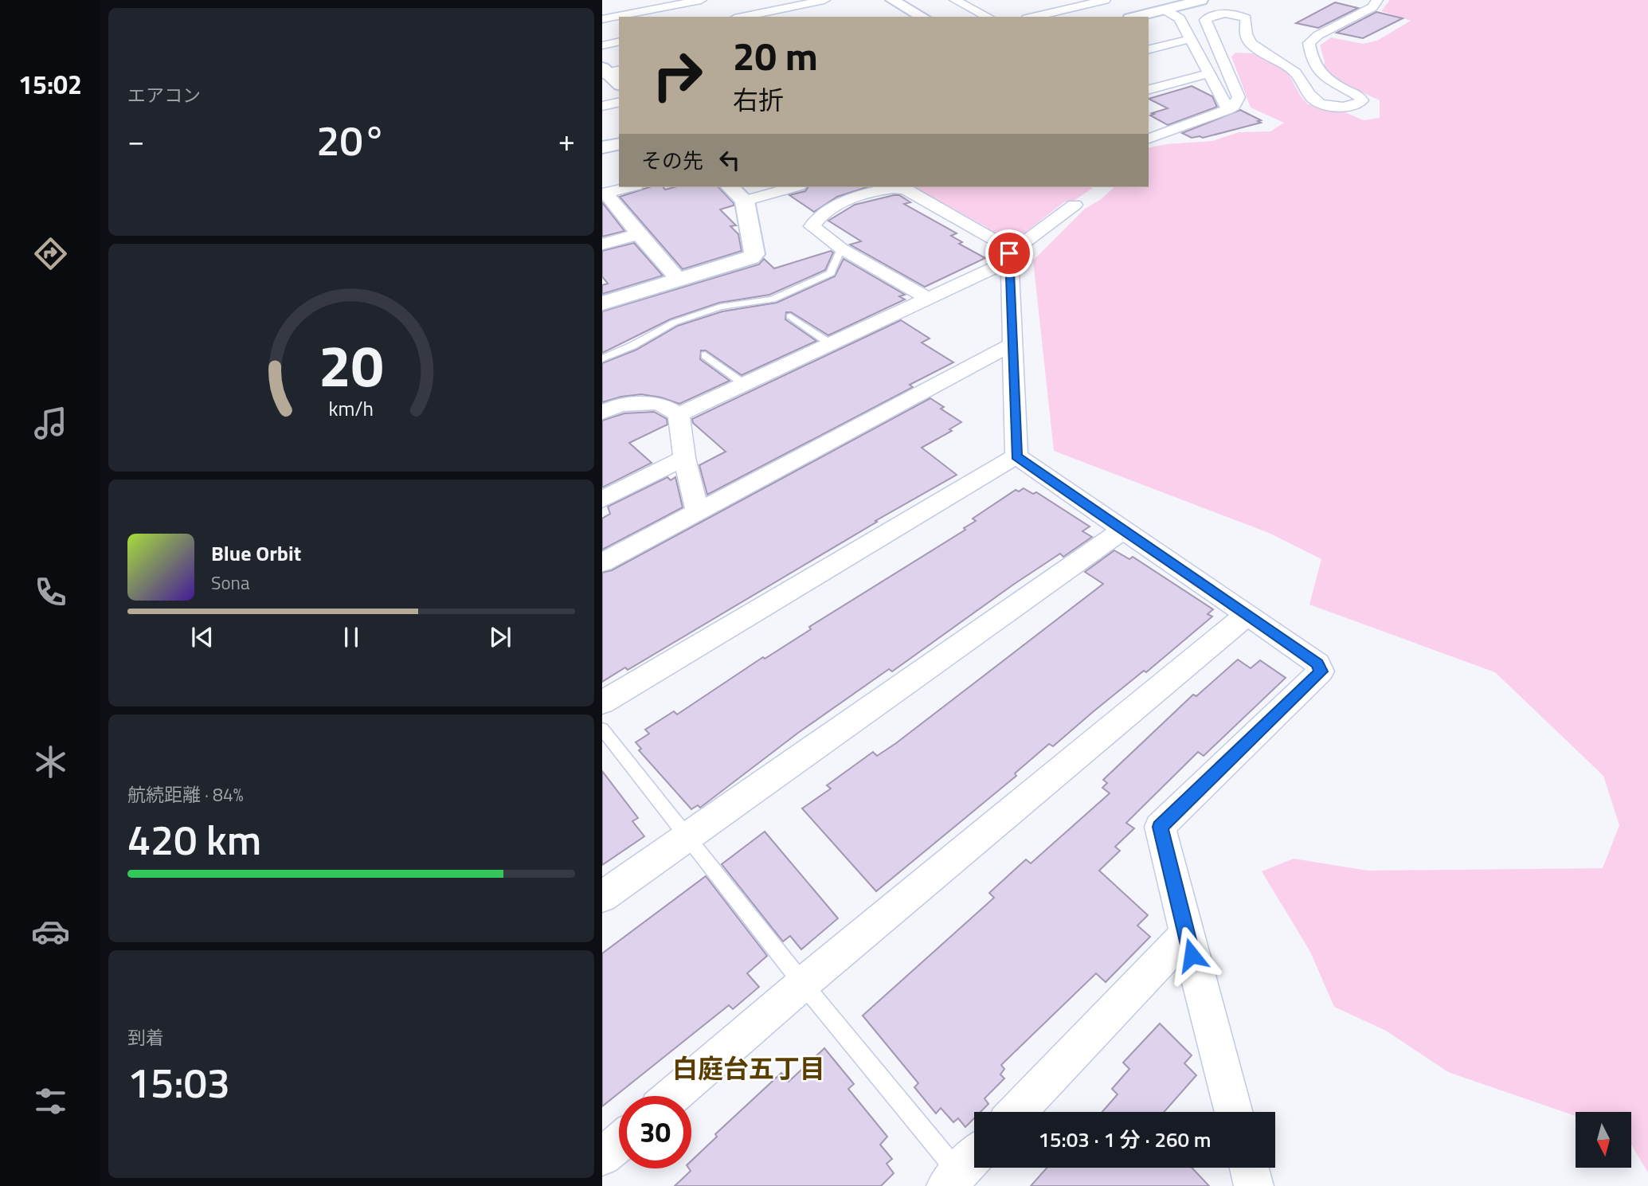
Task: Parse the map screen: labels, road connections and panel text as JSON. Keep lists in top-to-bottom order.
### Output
{
  "districts": ["白庭台五丁目"],
  "north": "bottom",
  "page": {
    "tabs": "15:02",
    "tile": [
      "エアコン",
      ["航続距離 · 84%", "420 km"],
      ["到着", "15:03"]
    ],
    "turn": ["20 m", "右折"],
    "heat": ["−", "20°", "+"],
    "then": "その先",
    "song": ["Blue Orbit", "Sona"],
    "limit": "30",
    "trip": "15:03 · 1 分 · 260 m",
    "gauge": ["20", "km/h"]
  }
}
